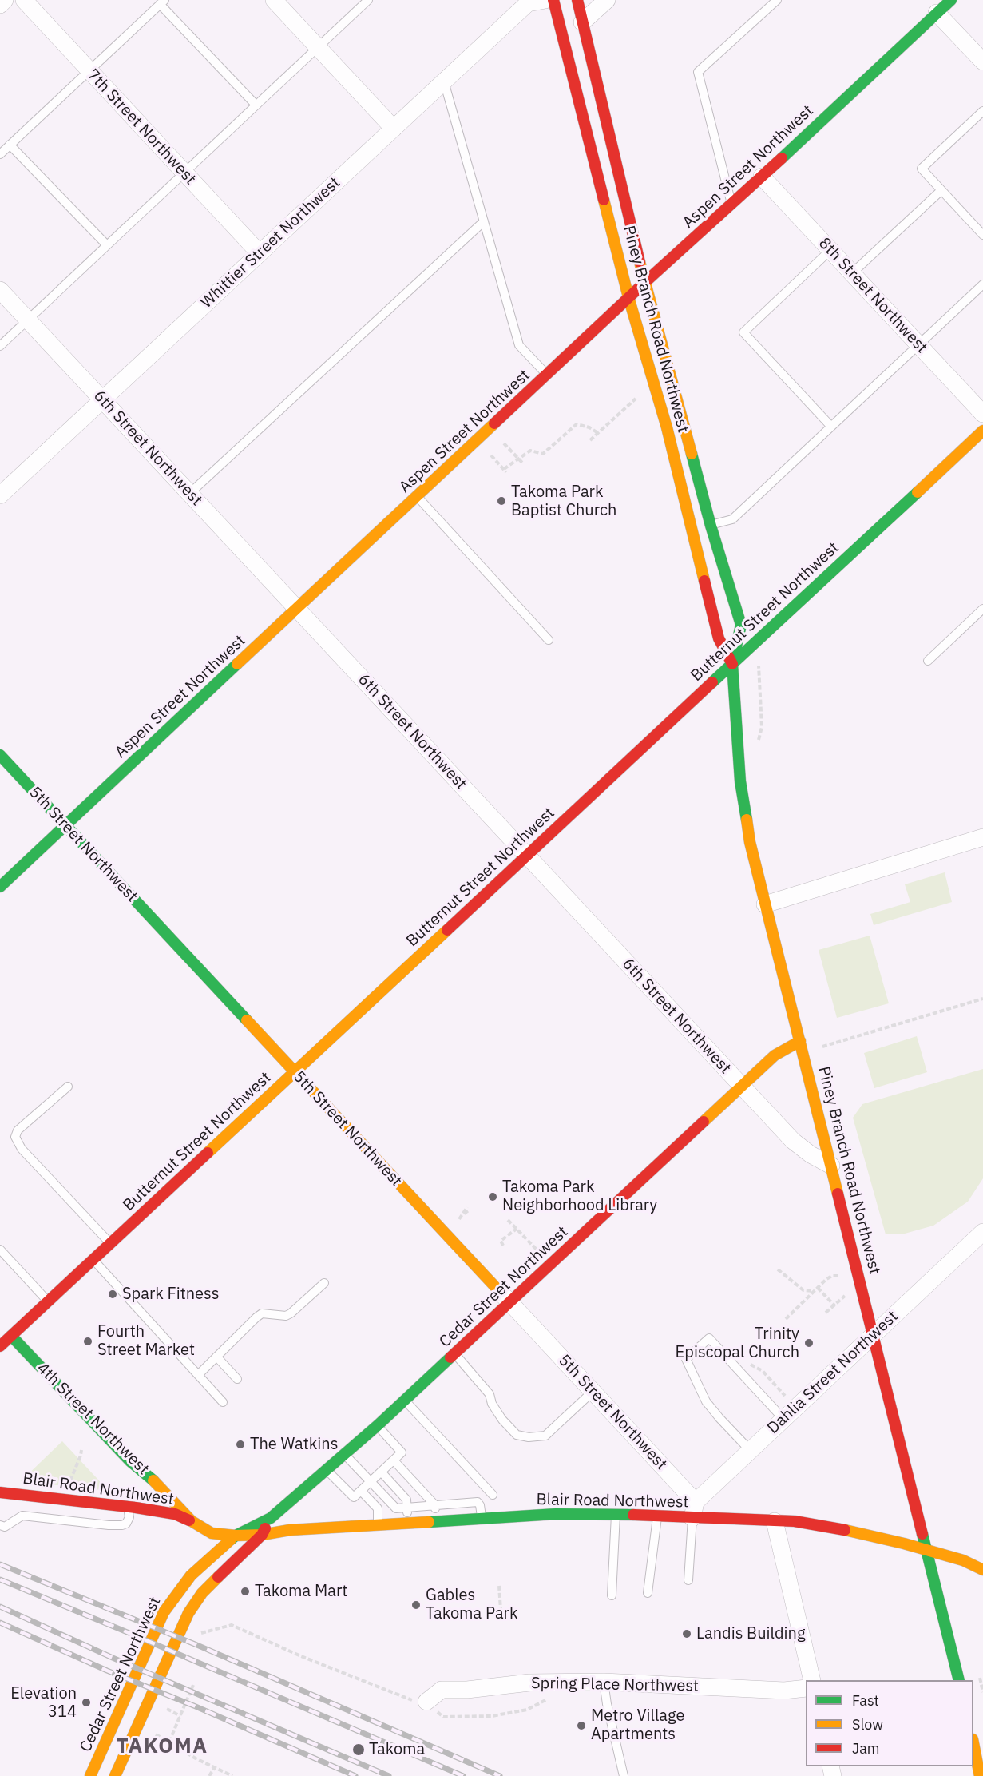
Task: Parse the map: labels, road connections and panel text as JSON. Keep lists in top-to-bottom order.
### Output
{
  "streets": {
    "street": [
      "7th Street Northwest",
      "Aspen Street Northwest",
      "Whittier Street Northwest",
      "8th Street Northwest",
      "Piney Branch Road Northwest",
      "6th Street Northwest",
      "Butternut Street Northwest",
      "5th Street Northwest",
      "Cedar Street Northwest",
      "Dahlia Street Northwest",
      "4th Street Northwest",
      "Blair Road Northwest",
      "Spring Place Northwest"
    ]
  },
  "crossings": [
    ["7th Street Northwest", "Whittier Street Northwest"],
    ["Aspen Street Northwest", "8th Street Northwest"],
    ["Aspen Street Northwest", "Piney Branch Road Northwest"],
    ["Aspen Street Northwest", "6th Street Northwest"],
    ["Aspen Street Northwest", "5th Street Northwest"],
    ["Whittier Street Northwest", "6th Street Northwest"],
    ["Piney Branch Road Northwest", "6th Street Northwest"],
    ["Piney Branch Road Northwest", "Butternut Street Northwest"],
    ["Piney Branch Road Northwest", "Cedar Street Northwest"],
    ["Piney Branch Road Northwest", "Dahlia Street Northwest"],
    ["Piney Branch Road Northwest", "Blair Road Northwest"],
    ["6th Street Northwest", "Butternut Street Northwest"],
    ["6th Street Northwest", "Cedar Street Northwest"],
    ["Butternut Street Northwest", "5th Street Northwest"],
    ["Butternut Street Northwest", "4th Street Northwest"],
    ["5th Street Northwest", "Cedar Street Northwest"],
    ["5th Street Northwest", "Dahlia Street Northwest"],
    ["5th Street Northwest", "Blair Road Northwest"],
    ["Cedar Street Northwest", "4th Street Northwest"],
    ["Cedar Street Northwest", "Blair Road Northwest"],
    ["Dahlia Street Northwest", "Blair Road Northwest"],
    ["4th Street Northwest", "Blair Road Northwest"]
  ],
  "districts": ["TAKOMA"],
  "places": [
    "Takoma Park Baptist Church",
    "Takoma Park Neighborhood Library",
    "Spark Fitness",
    "Fourth Street Market",
    "Trinity Episcopal Church",
    "The Watkins",
    "Takoma Mart",
    "Gables Takoma Park",
    "Landis Building",
    "Elevation 314",
    "Metro Village Apartments",
    "Takoma"
  ],
  "legend": ["Fast", "Slow", "Jam"]
}
